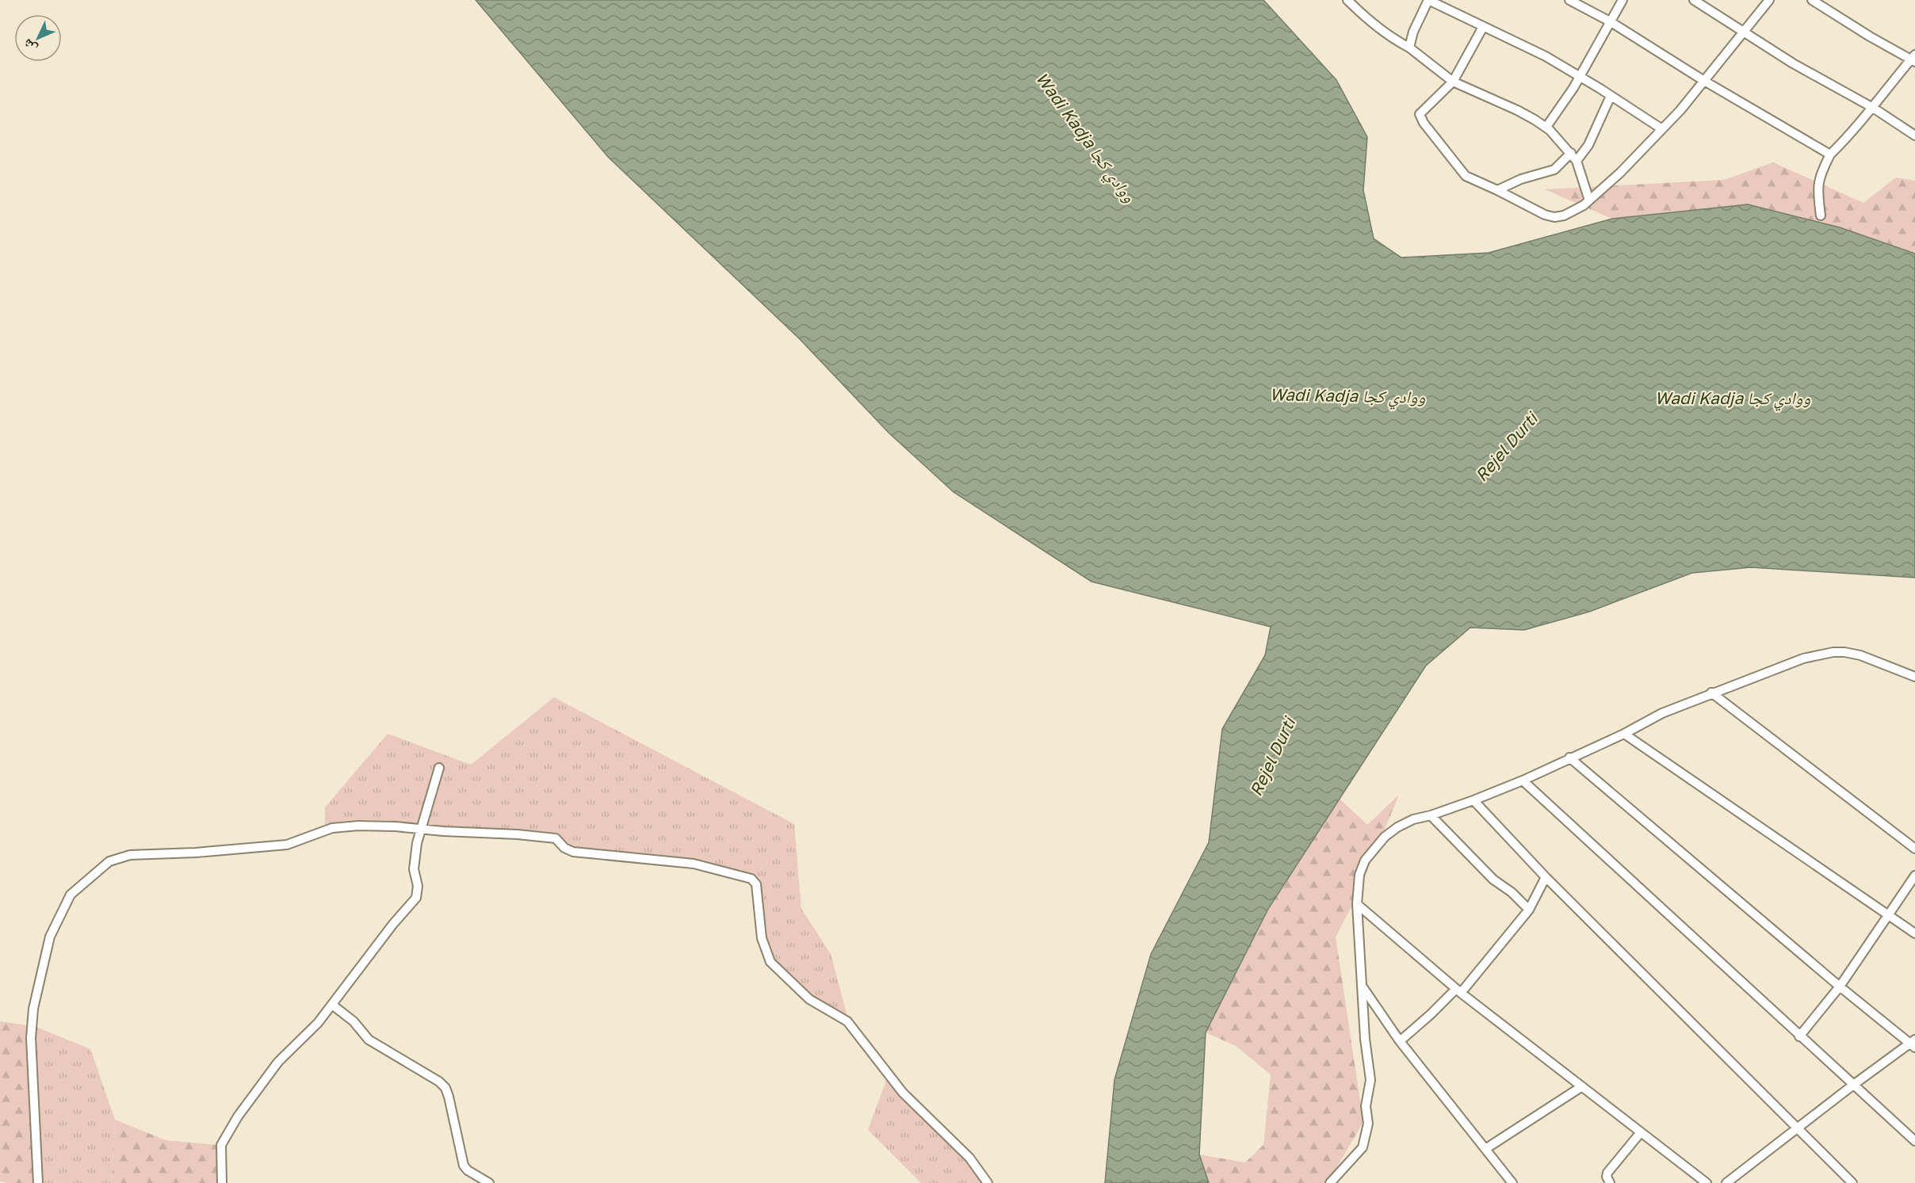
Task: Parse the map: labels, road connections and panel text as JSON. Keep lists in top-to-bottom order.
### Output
{
  "water": ["Wadi Kadja ووادي كجا", "Rejel Durti"],
  "north": "bottom left"
}
